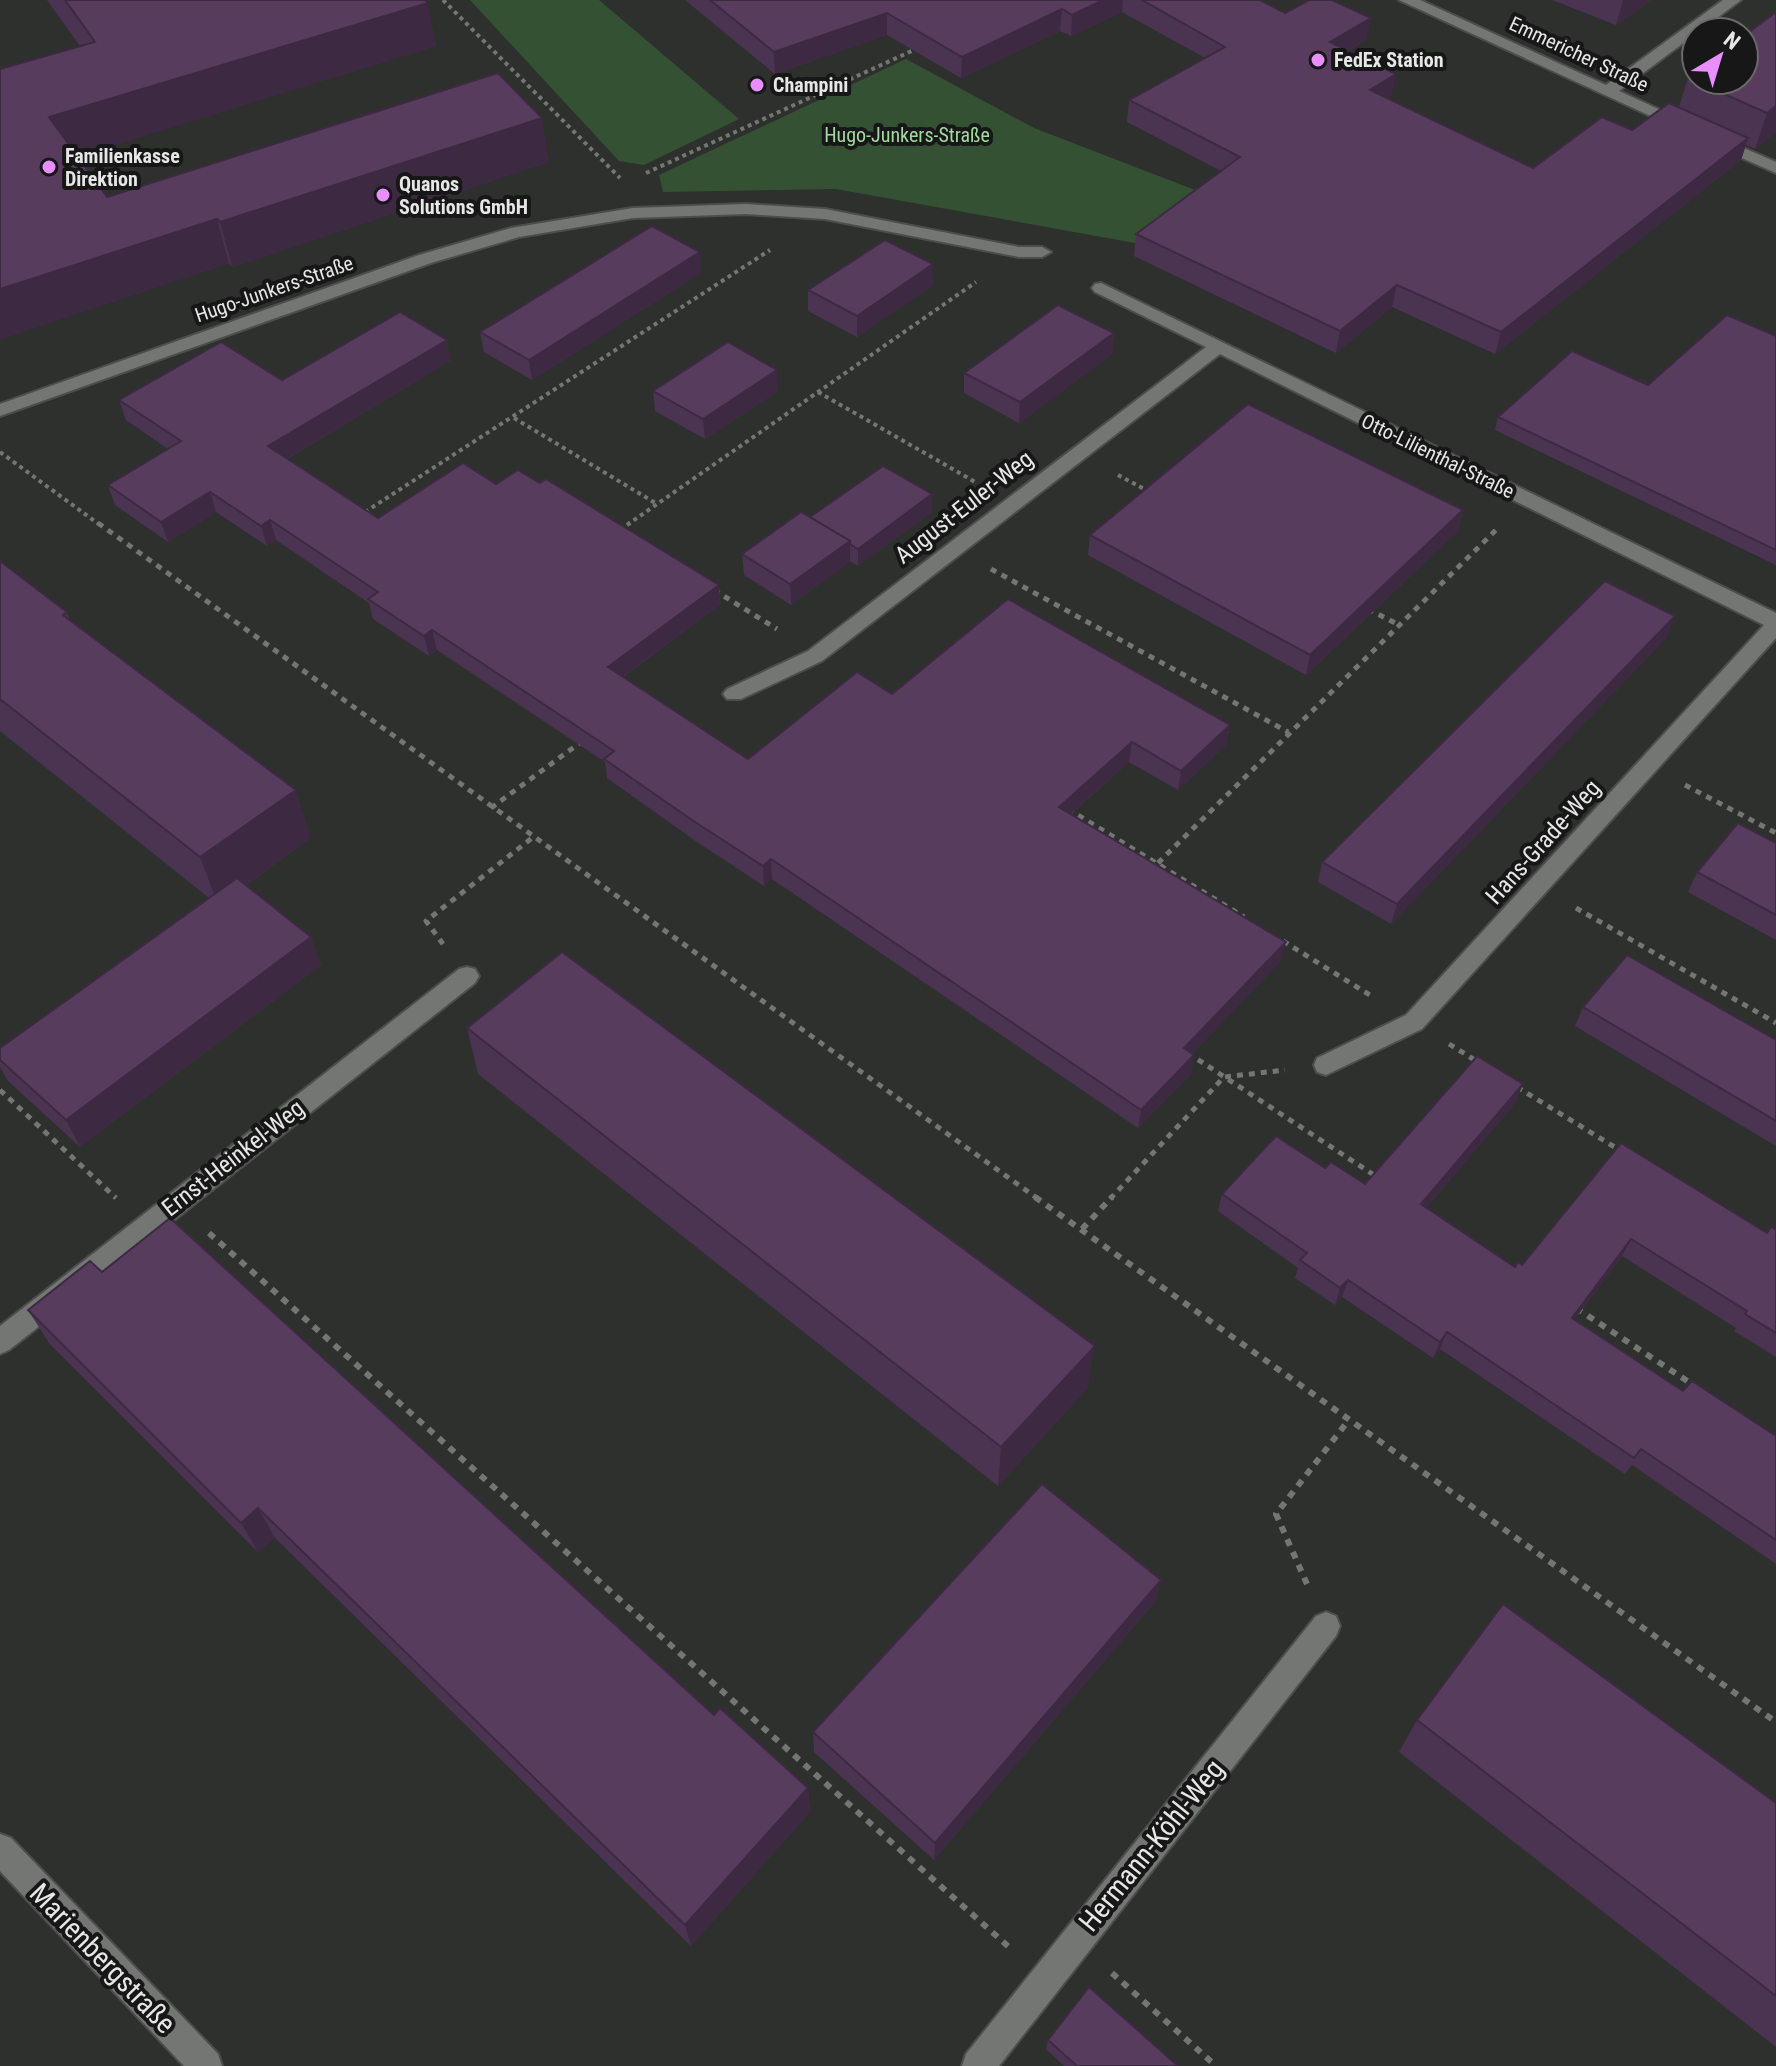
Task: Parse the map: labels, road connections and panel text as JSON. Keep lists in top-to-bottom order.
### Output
{
  "streets": {
    "street": [
      "Emmericher Straße",
      "Hugo-Junkers-Straße",
      "Otto-Lilienthal-Straße",
      "August-Euler-Weg",
      "Hans-Grade-Weg",
      "Ernst-Heinkel-Weg",
      "Hermann-Köhl-Weg",
      "Marienbergstraße"
    ]
  },
  "crossings": [
    ["Otto-Lilienthal-Straße", "August-Euler-Weg"],
    ["Otto-Lilienthal-Straße", "Hans-Grade-Weg"]
  ],
  "parks": ["Hugo-Junkers-Straße"],
  "places": [
    "FedEx Station",
    "Champini",
    "Familienkasse Direktion",
    "Quanos Solutions GmbH"
  ],
  "north": "top right"
}
